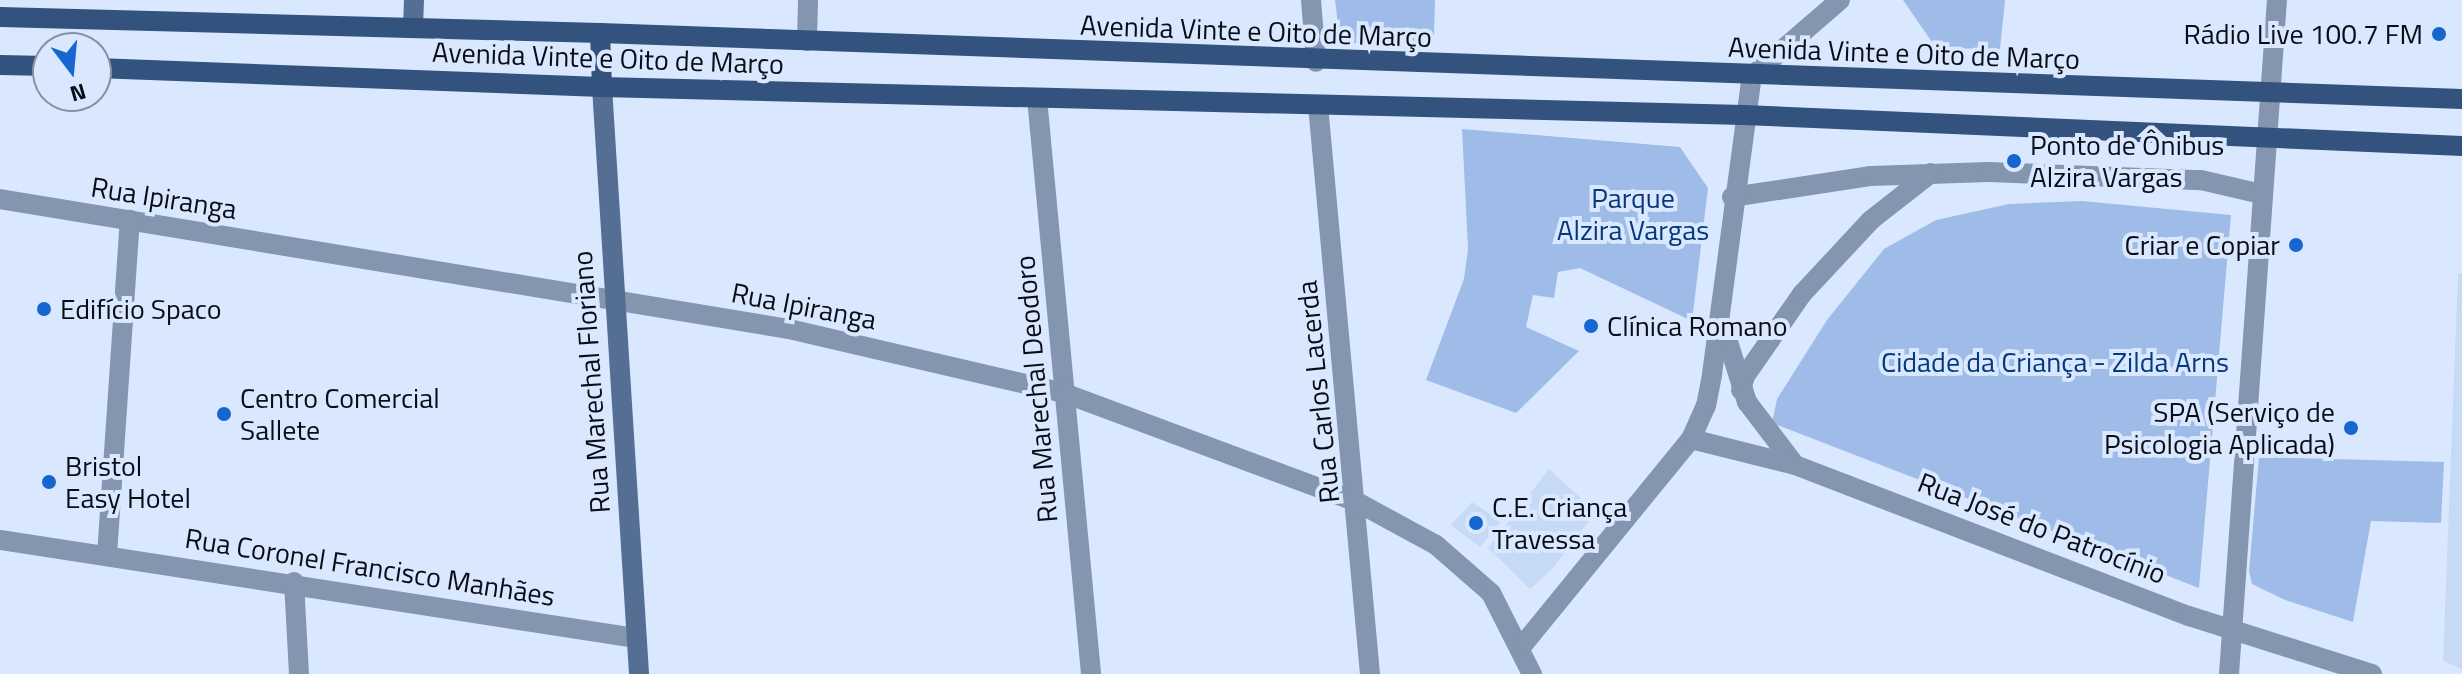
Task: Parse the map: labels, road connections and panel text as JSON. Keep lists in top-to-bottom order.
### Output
{
  "streets": {
    "main road": ["Avenida Vinte e Oito de Março", "Rua Marechal Floriano"],
    "street": [
      "Rua Ipiranga",
      "Rua Marechal Deodoro",
      "Rua Carlos Lacerda",
      "Rua José do Patrocínio",
      "Rua Coronel Francisco Manhães"
    ]
  },
  "crossings": [
    ["Avenida Vinte e Oito de Março", "Rua Marechal Floriano"],
    ["Avenida Vinte e Oito de Março", "Rua Marechal Deodoro"],
    ["Avenida Vinte e Oito de Março", "Rua Carlos Lacerda"],
    ["Rua Ipiranga", "Rua Marechal Floriano"],
    ["Rua Ipiranga", "Rua Marechal Deodoro"],
    ["Rua Ipiranga", "Rua Carlos Lacerda"],
    ["Rua Marechal Floriano", "Rua Coronel Francisco Manhães"]
  ],
  "parks": ["Parque Alzira Vargas", "Cidade da Criança - Zilda Arns"],
  "places": [
    "Rádio Live 100.7 FM",
    "Ponto de Ônibus Alzira Vargas",
    "Criar e Copiar",
    "Edifício Spaco",
    "Clínica Romano",
    "Centro Comercial Sallete",
    "SPA (Serviço de Psicologia Aplicada)",
    "Bristol Easy Hotel",
    "C.E. Criança Travessa"
  ],
  "north": "bottom"
}
